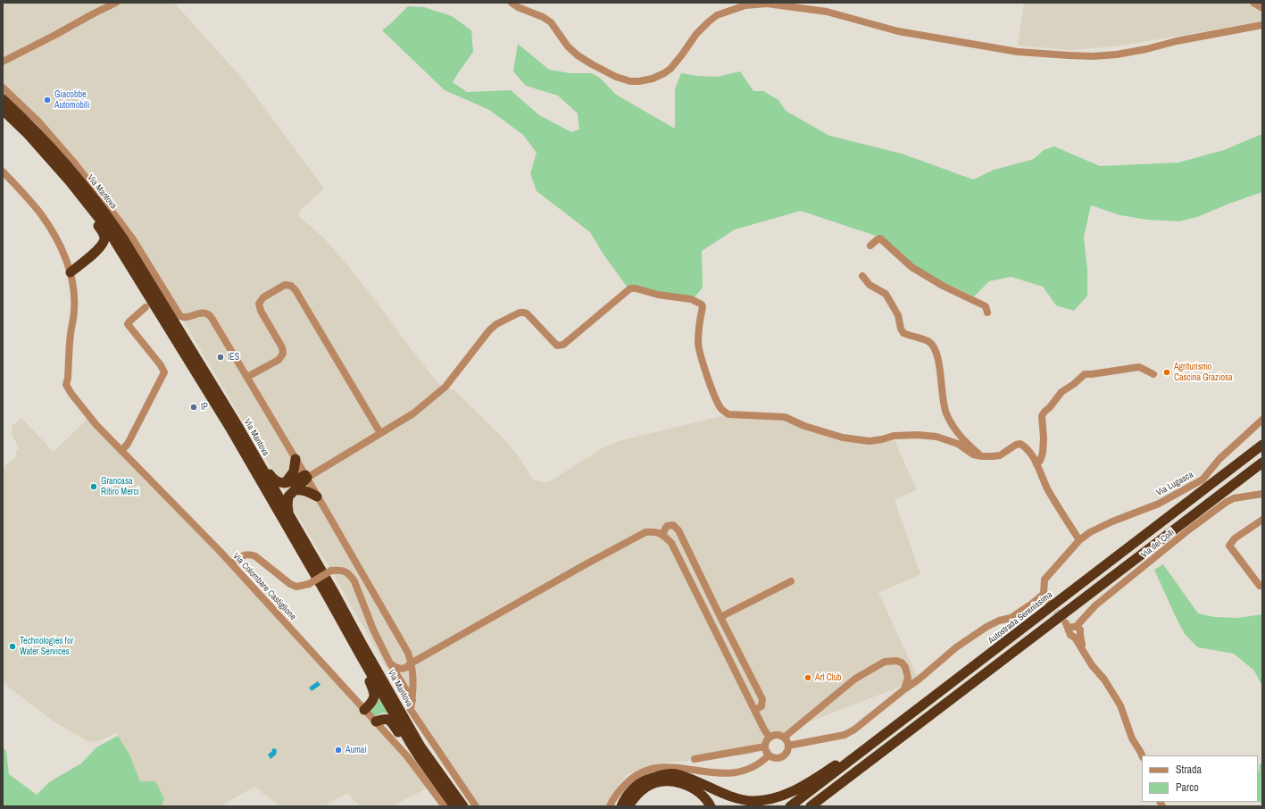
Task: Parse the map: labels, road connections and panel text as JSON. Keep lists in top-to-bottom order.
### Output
{
  "streets": {
    "highway": ["Via Mantova", "Autostrada Serenissima"],
    "street": ["Via Lugasca", "Via dei Colli", "Via Colombare Castiglione"]
  },
  "places": [
    "Giacobbe Automobili",
    "IES",
    "Agriturismo Cascina Graziosa",
    "IP",
    "Grancasa Ritiro Merci",
    "Technologies for Water Services",
    "Art Club",
    "Aumai"
  ],
  "legend": ["Strada", "Parco"]
}
